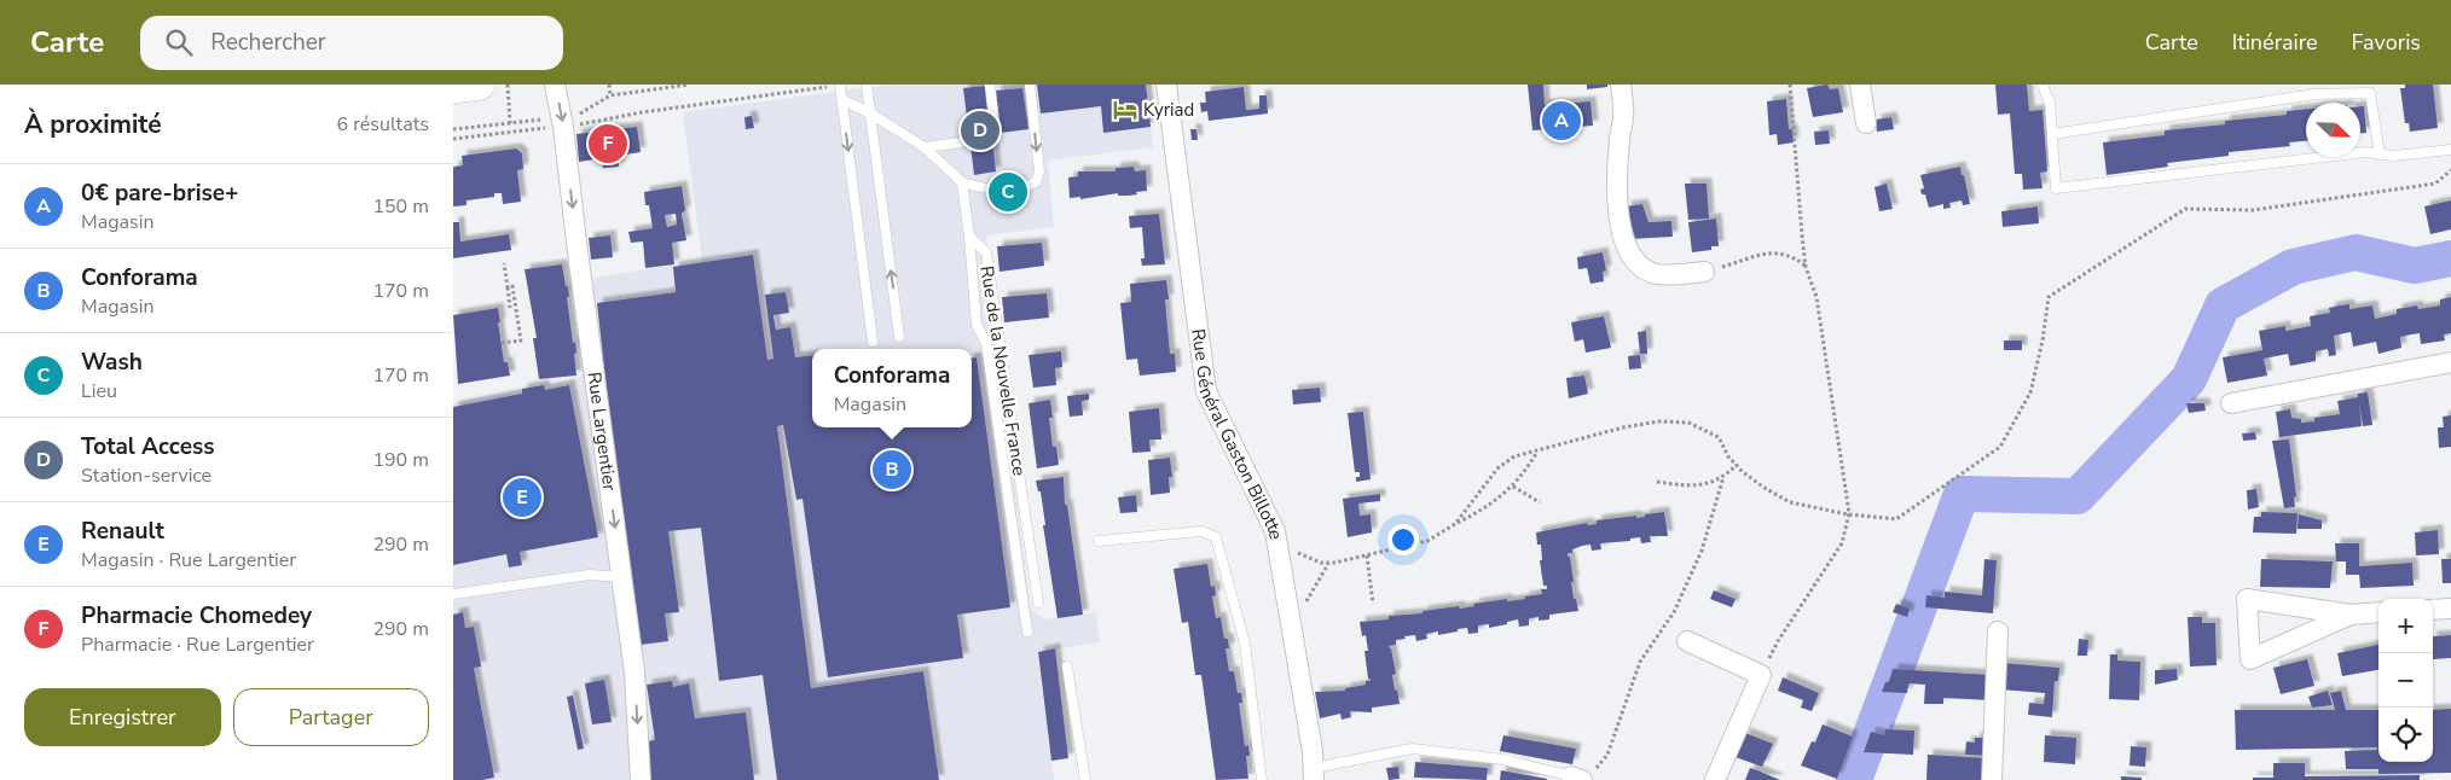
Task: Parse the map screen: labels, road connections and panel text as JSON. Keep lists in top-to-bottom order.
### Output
{
  "streets": {
    "street": ["Rue Largentier", "Rue Général Gaston Billotte"],
    "lane": ["Rue de la Nouvelle France"]
  },
  "one_way": ["Rue Largentier"],
  "places": {
    "hotel": ["Kyriad"]
  },
  "north": "bottom right",
  "page": {
    "header": "Carte",
    "search": "Rechercher",
    "nav": ["Carte", "Itinéraire", "Favoris"],
    "heading": ["À proximité", "6 résultats"],
    "pins": [
      "A",
      "D",
      "F",
      "C",
      "B",
      "E"
    ],
    "list": [
      {
        "mark": "A",
        "name": "0€ pare-brise+",
        "note": "Magasin",
        "value": "150 m"
      },
      {
        "mark": "B",
        "name": "Conforama",
        "note": "Magasin",
        "value": "170 m"
      },
      {
        "mark": "C",
        "name": "Wash",
        "note": "Lieu",
        "value": "170 m"
      },
      {
        "mark": "D",
        "name": "Total Access",
        "note": "Station-service",
        "value": "190 m"
      },
      {
        "mark": "E",
        "name": "Renault",
        "note": "Magasin · Rue Largentier",
        "value": "290 m"
      },
      {
        "mark": "F",
        "name": "Pharmacie Chomedey",
        "note": "Pharmacie · Rue Largentier",
        "value": "290 m"
      }
    ],
    "popup": ["Conforama", "Magasin"],
    "map_buttons": ["+", "−"],
    "buttons": ["Enregistrer", "Partager"]
  }
}
